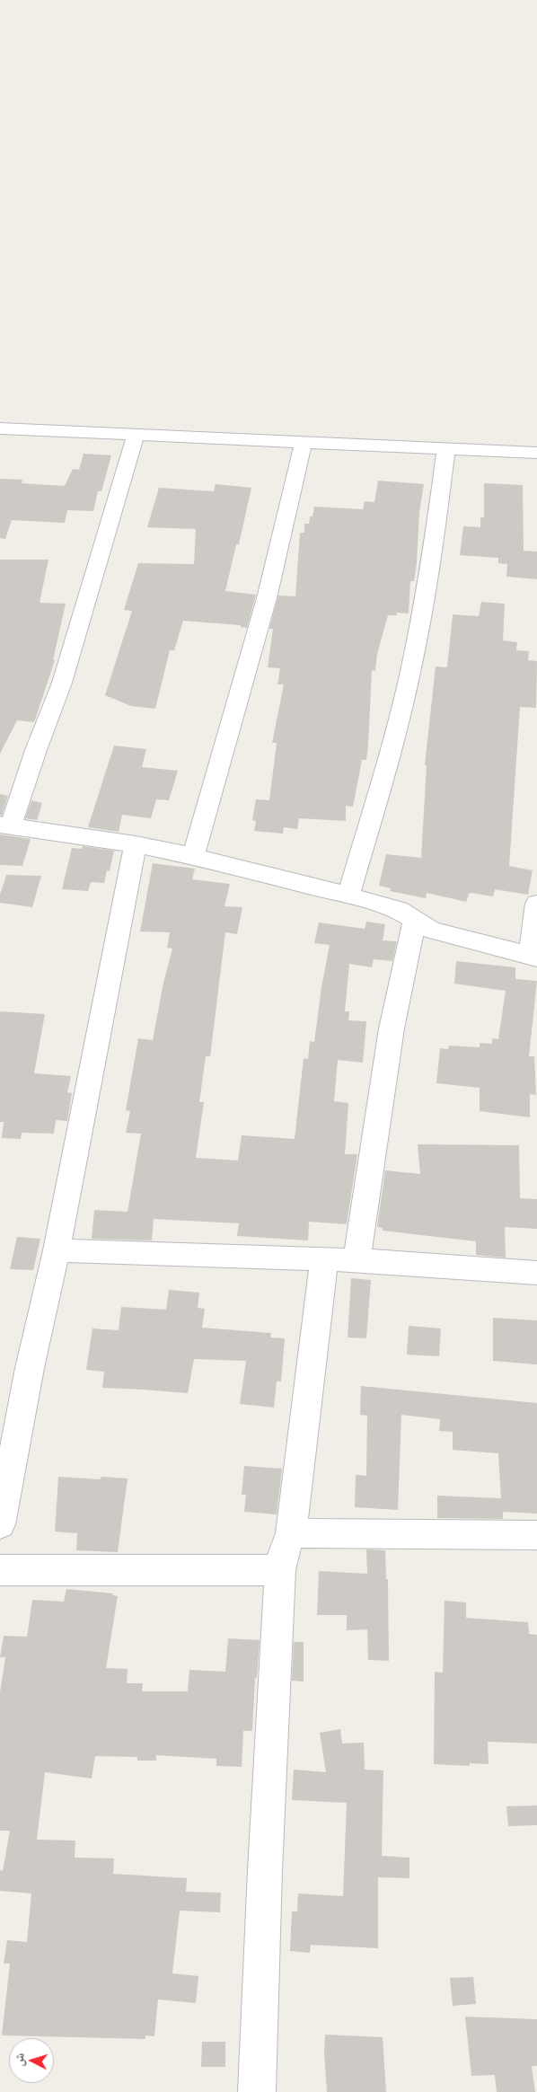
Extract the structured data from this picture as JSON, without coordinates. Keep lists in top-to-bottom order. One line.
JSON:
{"north":"left"}
